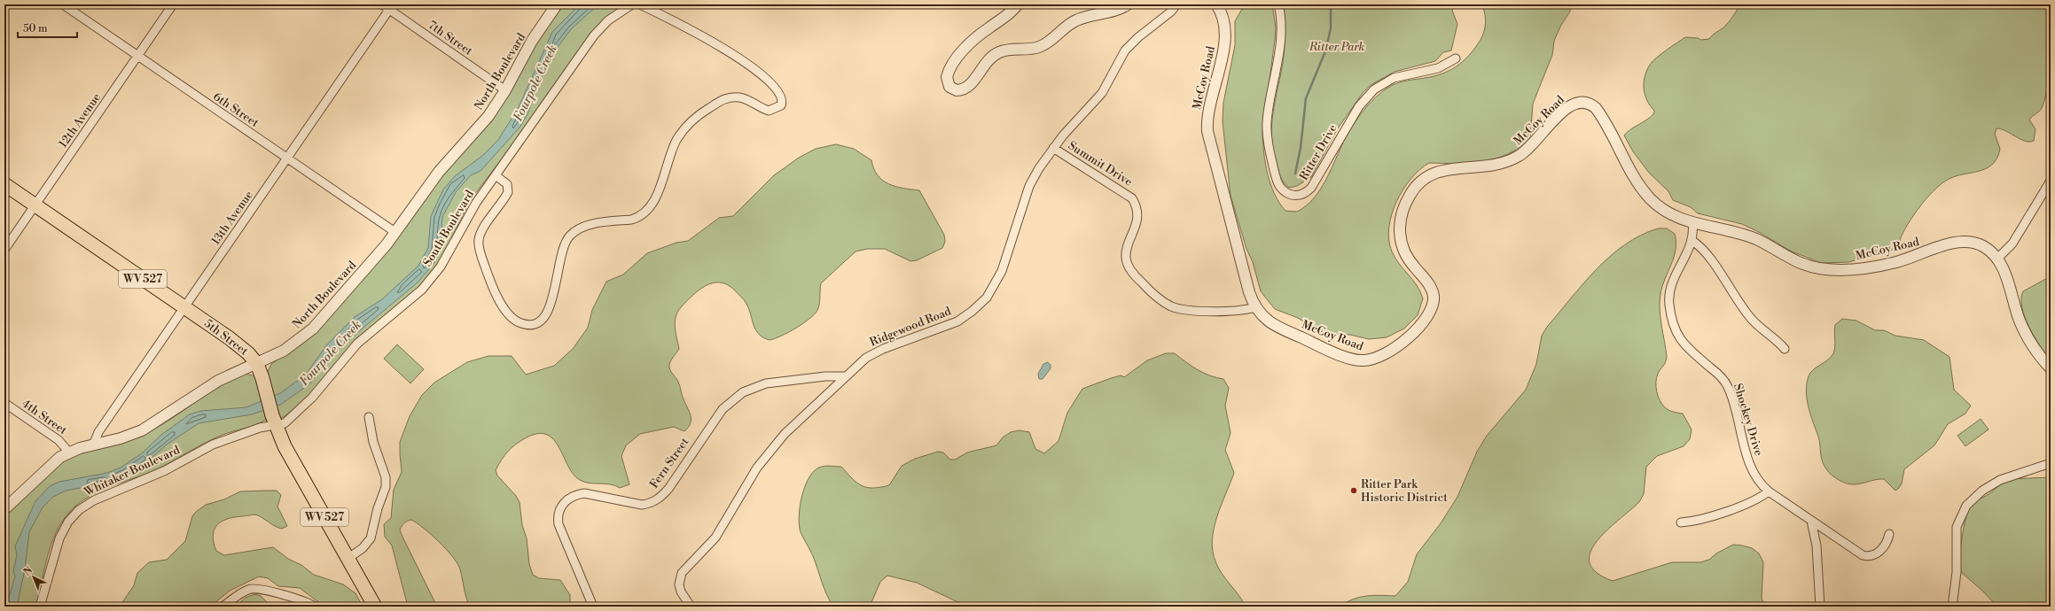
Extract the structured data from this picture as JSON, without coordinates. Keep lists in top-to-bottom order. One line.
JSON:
{"streets":{"main road":["WV 527","5th Street"],"street":["7th Street","North Boulevard","McCoy Road","6th Street","12th Avenue","Ritter Drive","Summit Drive","13th Avenue","South Boulevard","Ridgewood Road","4th Street","Shockey Drive","Fern Street","Whitaker Boulevard"]},"crossings":[["7th Street","North Boulevard"],["7th Street","13th Avenue"],["North Boulevard","6th Street"],["North Boulevard","13th Avenue"],["North Boulevard","5th Street"],["North Boulevard","4th Street"],["McCoy Road","Summit Drive"],["McCoy Road","Shockey Drive"],["6th Street","12th Avenue"],["6th Street","13th Avenue"],["12th Avenue","5th Street"],["Summit Drive","Ridgewood Road"],["13th Avenue","5th Street"],["South Boulevard","5th Street"],["South Boulevard","Whitaker Boulevard"],["Ridgewood Road","Fern Street"],["5th Street","Whitaker Boulevard"]],"water":["Fourpole Creek"],"parks":["Ritter Park"],"places":["Ritter Park Historic District"],"scale_bar":"50 m","north":"top left"}
